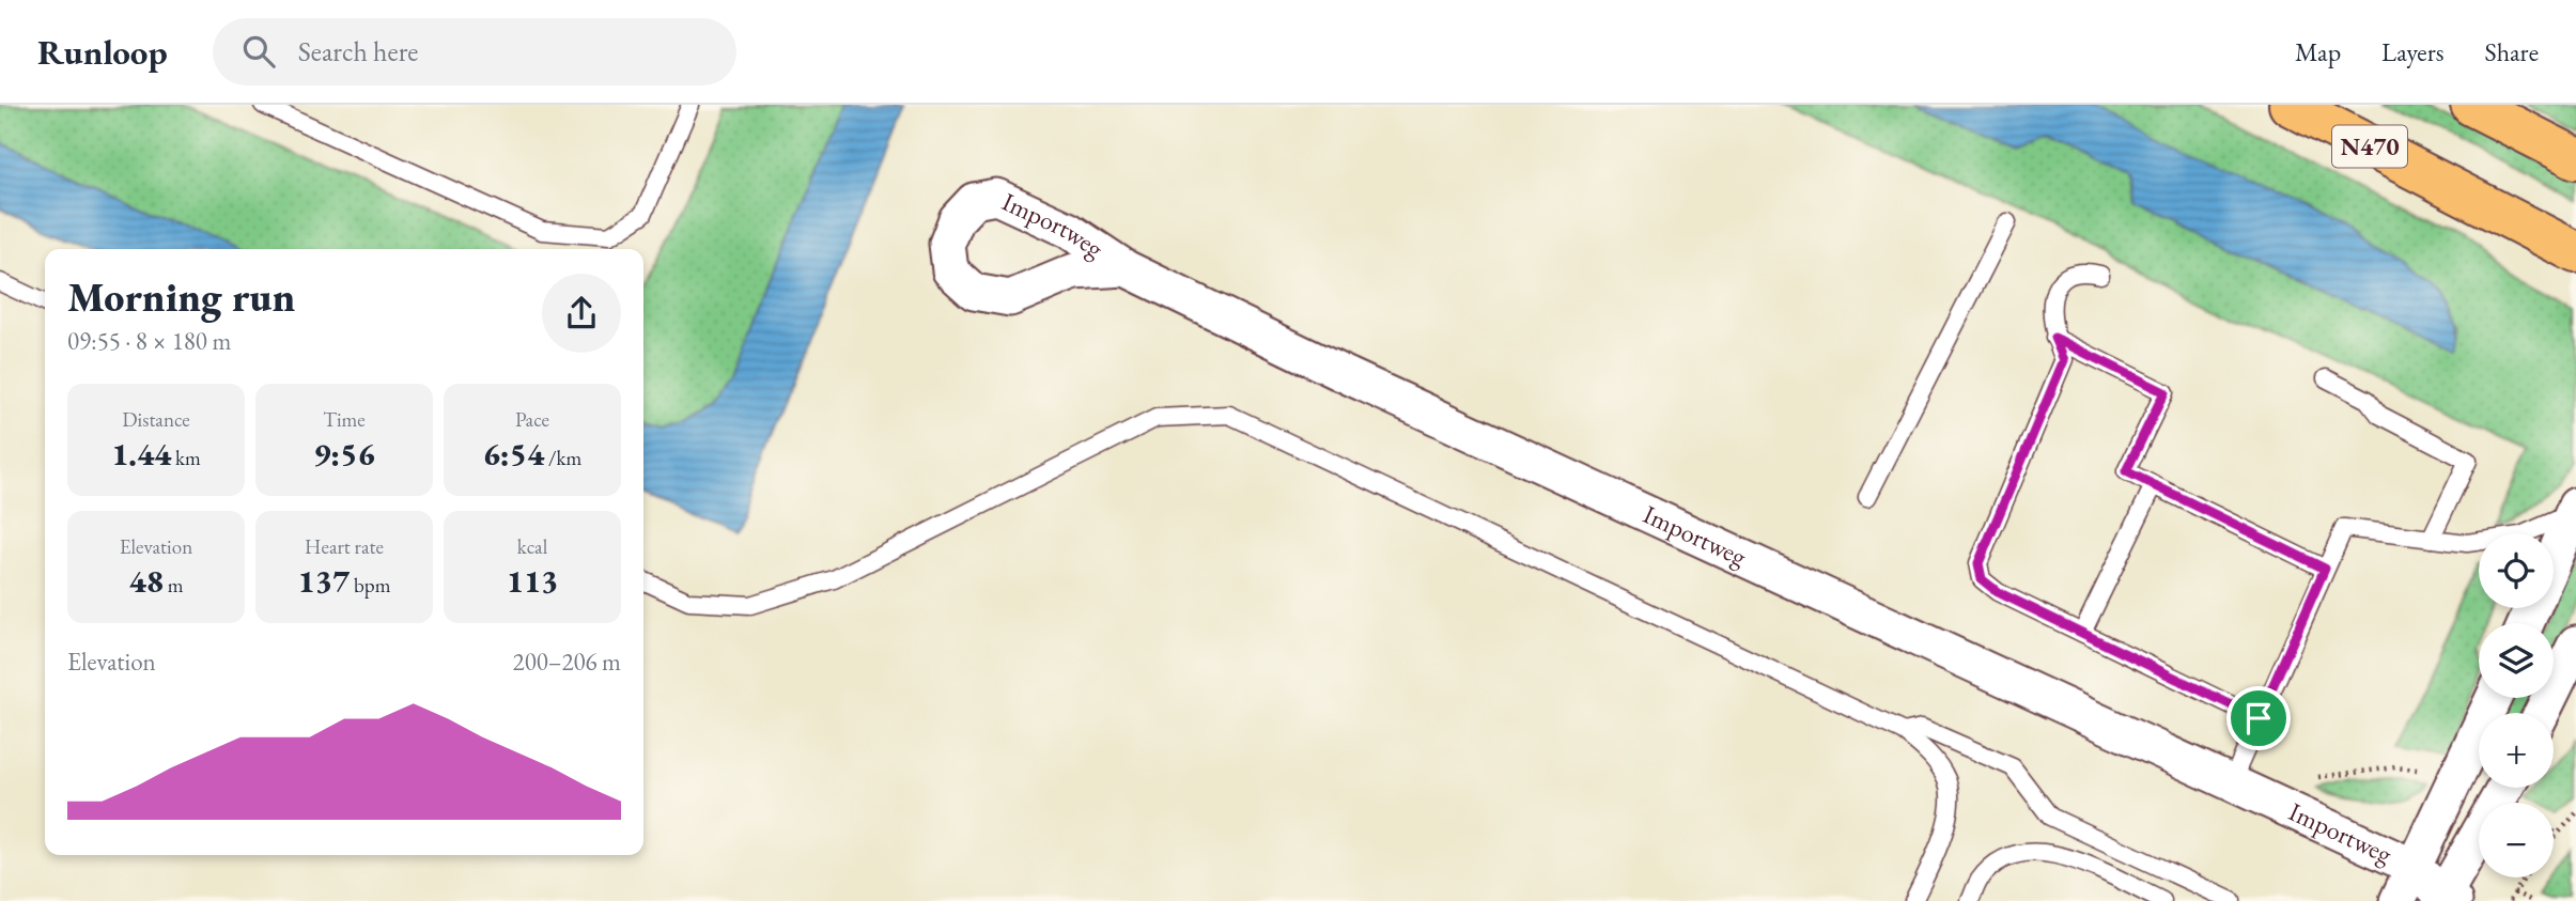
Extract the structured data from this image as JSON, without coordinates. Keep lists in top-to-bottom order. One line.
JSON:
{"streets":{"main road":["N470"],"street":["Importweg"]},"page":{"header":"Runloop","search":"Search here","nav":["Map","Layers","Share"],"heading":["Morning run","09:55 · 8 × 180 m"],"stats":[["Distance","1.44 km"],["Time","9:56"],["Pace","6:54 /km"],["Elevation","48 m"],["Heart rate","137 bpm"],["kcal","113"]],"map_buttons":["+","−"],"chart":["Elevation","200–206 m"]}}
